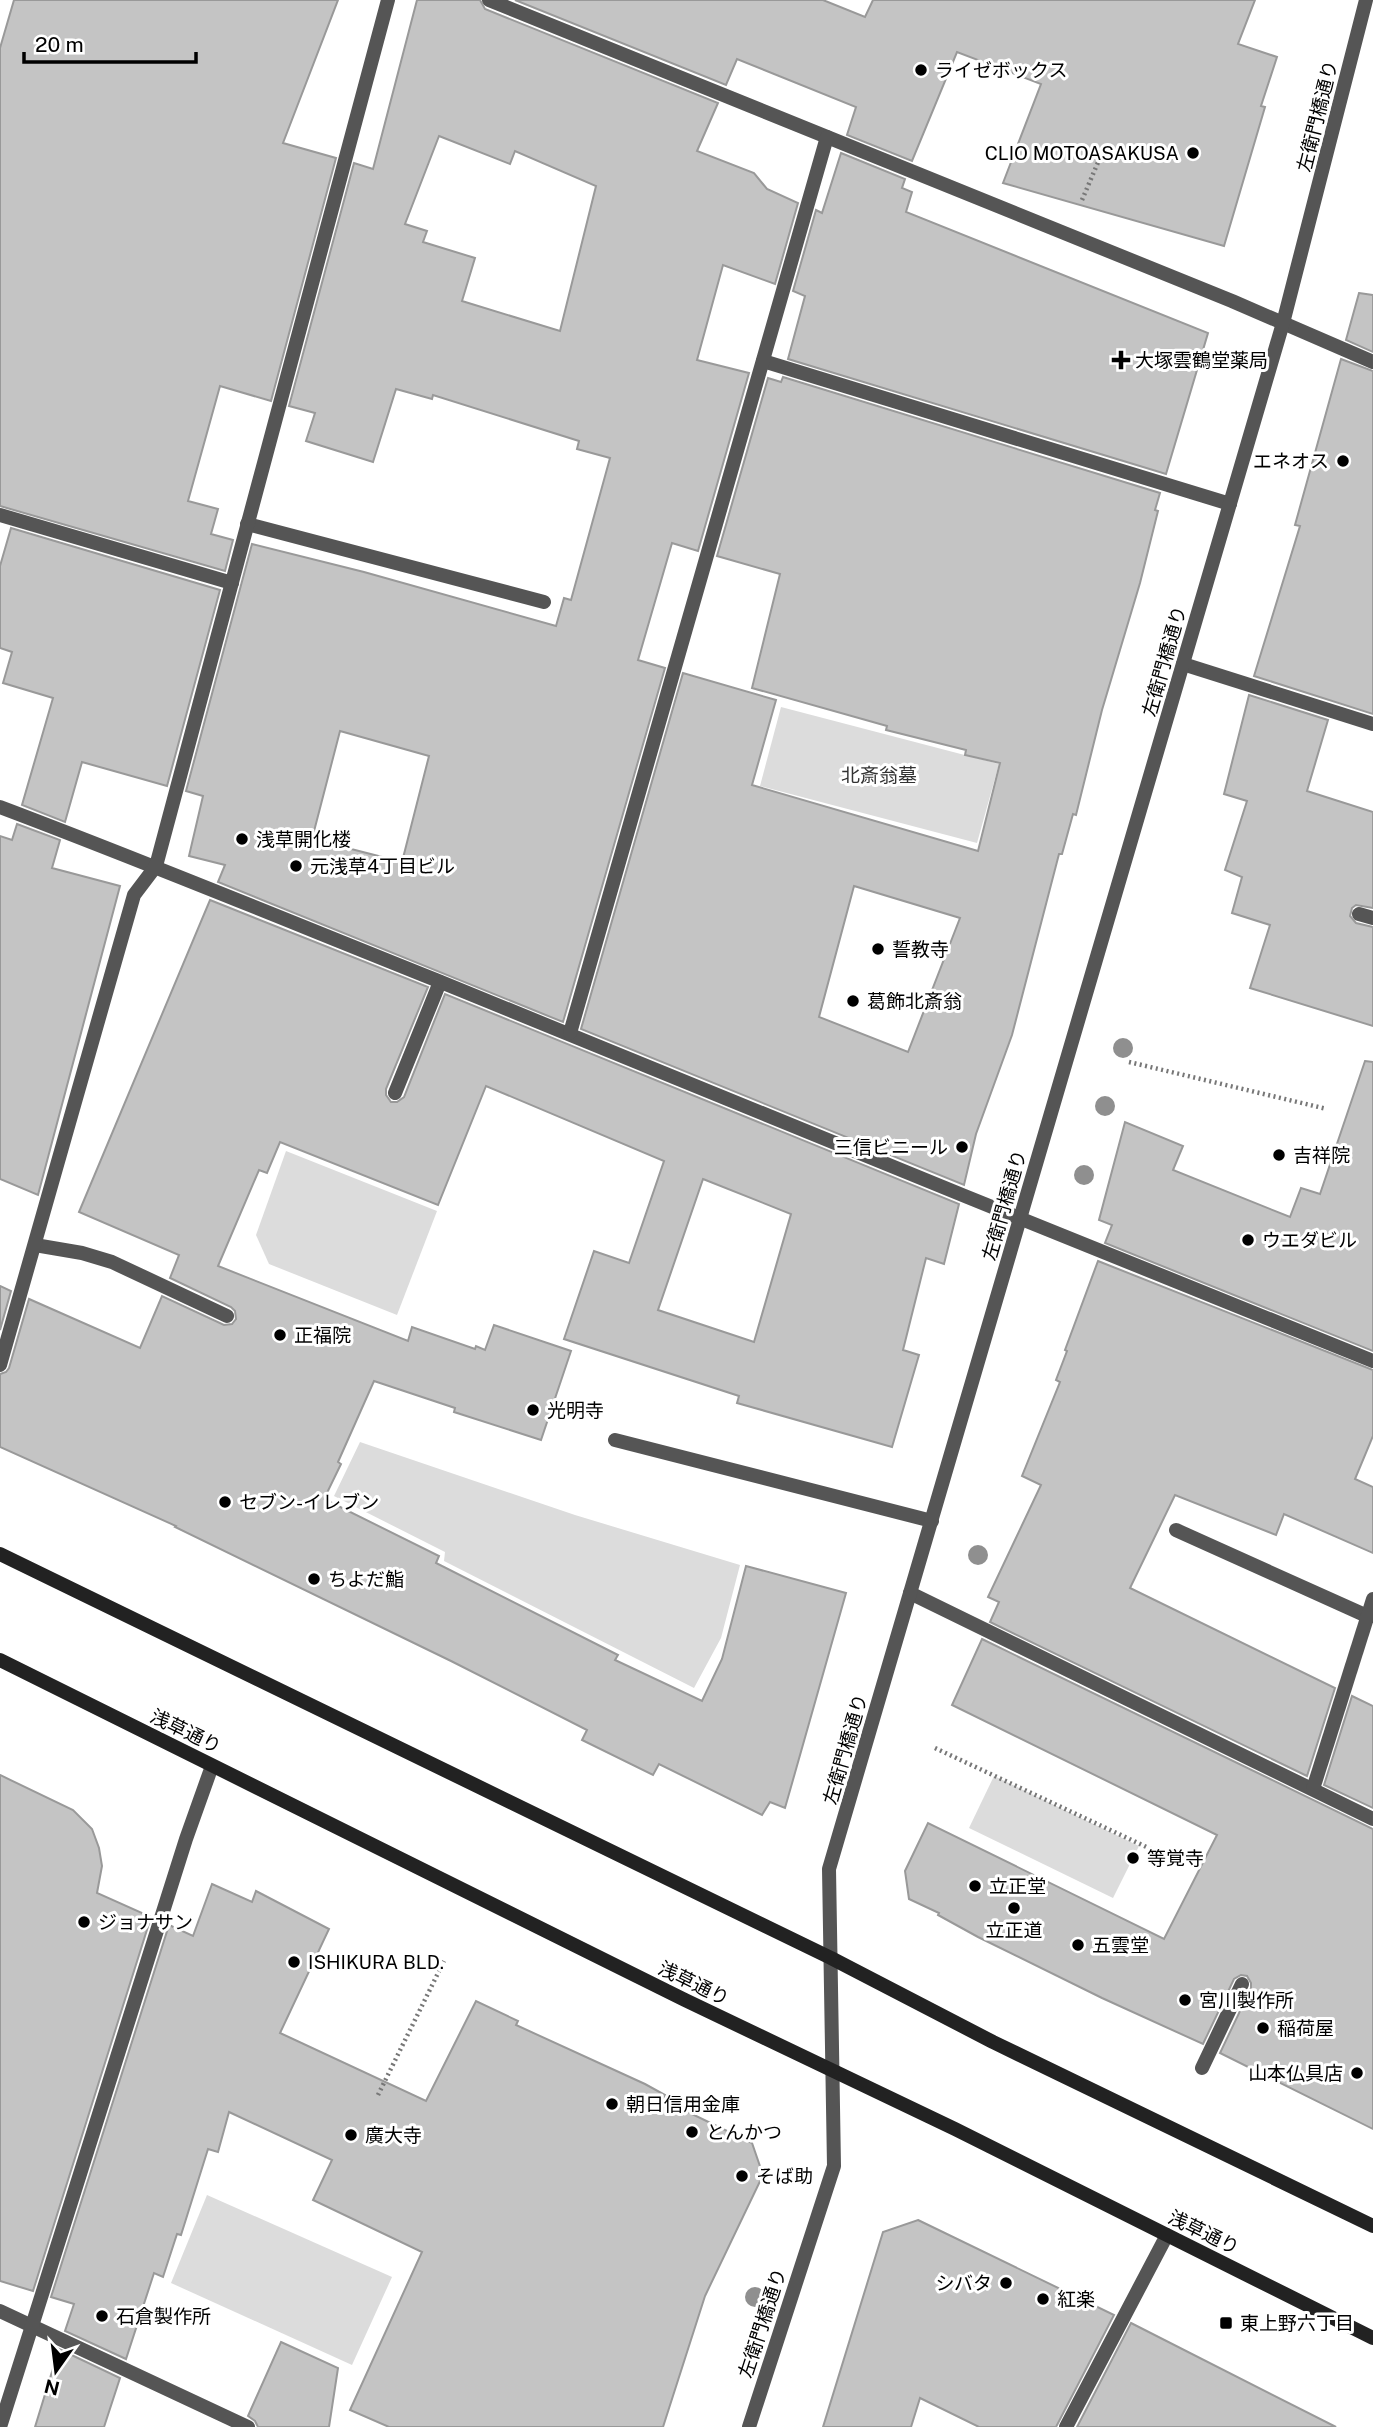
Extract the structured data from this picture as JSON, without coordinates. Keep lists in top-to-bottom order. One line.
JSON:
{"streets":{"main road":["浅草通り"],"street":["左衛門橋通り"]},"crossings":[["左衛門橋通り","浅草通り"]],"parks":["北斎翁墓"],"places":{"other":["ライゼボックス","CLIO MOTOASAKUSA","エネオス","浅草開化楼","元浅草4丁目ビル","誓教寺","葛飾北斎翁","三信ビニール","吉祥院","ウエダビル","正福院","光明寺","セブン-イレブン","ちよだ鮨","等覚寺","立正堂","立正道","ジョナサン","五雲堂","ISHIKURA BLD.","宮川製作所","稲荷屋","山本仏具店","朝日信用金庫","とんかつ","廣大寺","そば助","シバタ","紅楽","石倉製作所"],"health":["大塚雲鶴堂薬局"],"transit":["東上野六丁目"]},"scale_bar":"20 m","north":"bottom"}
